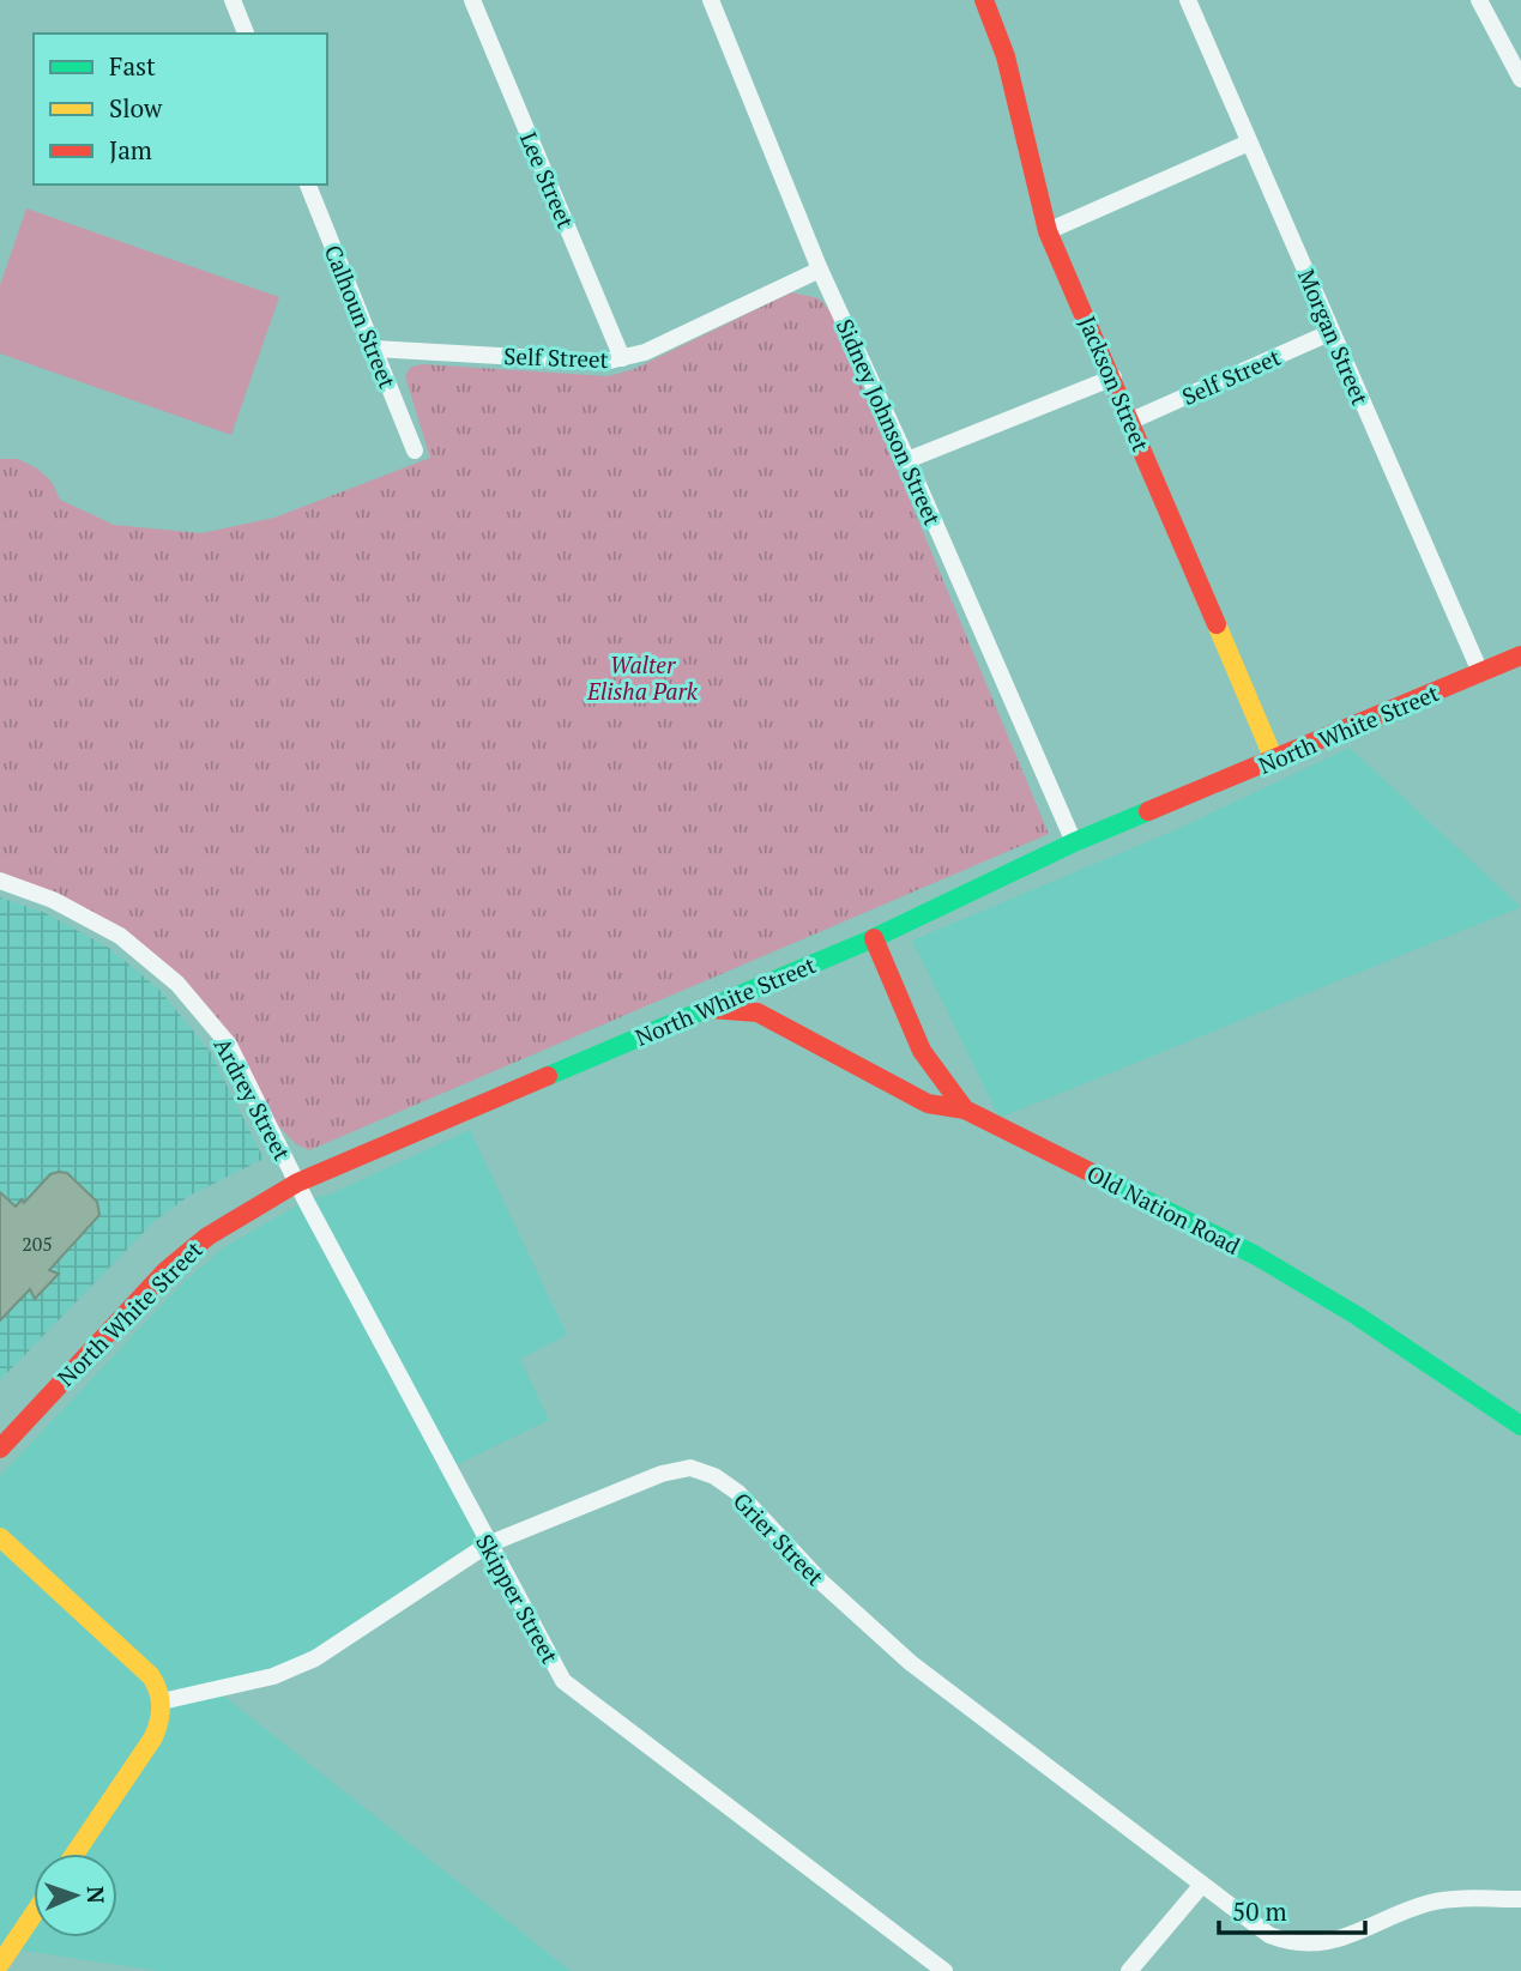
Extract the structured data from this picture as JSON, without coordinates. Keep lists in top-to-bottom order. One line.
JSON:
{"streets":{"main road":["Jackson Street","North White Street","Old Nation Road"],"street":["Lee Street","Calhoun Street","Morgan Street","Self Street","Sidney Johnson Street","Ardrey Street","Grier Street","Skipper Street"]},"crossings":[["Lee Street","Self Street"],["Calhoun Street","Self Street"],["Morgan Street","Self Street"],["Morgan Street","North White Street"],["Self Street","Jackson Street"],["Self Street","Sidney Johnson Street"],["Jackson Street","North White Street"],["Sidney Johnson Street","North White Street"],["North White Street","Ardrey Street"],["North White Street","Old Nation Road"],["North White Street","Skipper Street"],["Ardrey Street","Skipper Street"],["Grier Street","Skipper Street"]],"parks":["Walter Elisha Park"],"house_numbers":["205"],"legend":["Fast","Slow","Jam"],"scale_bar":"50 m","north":"right"}
